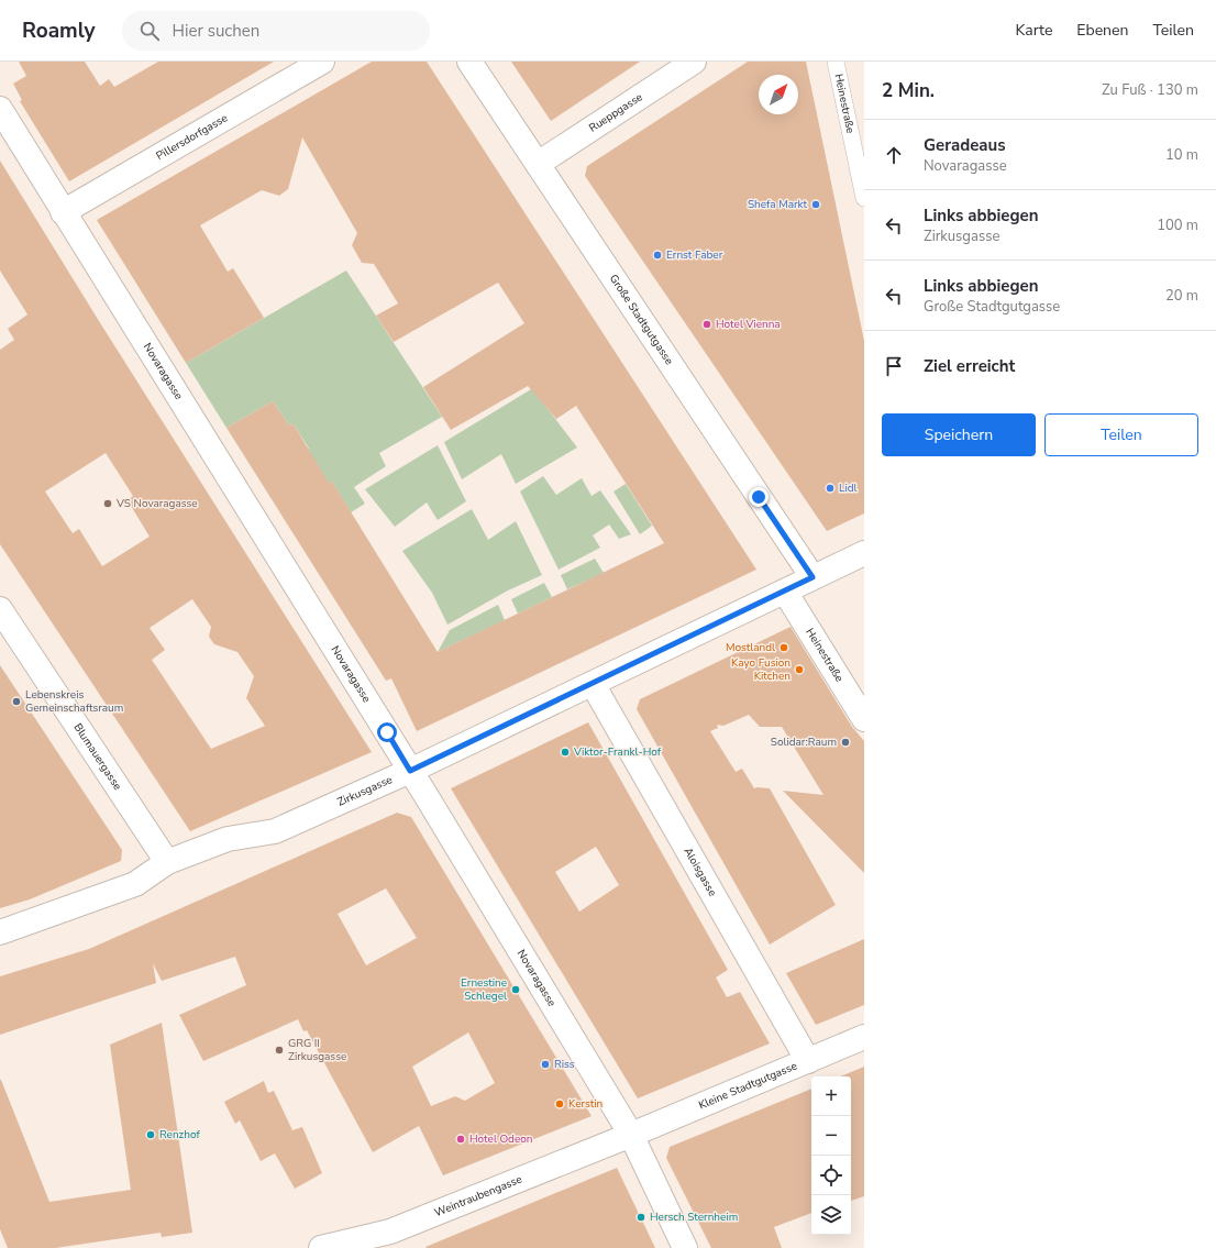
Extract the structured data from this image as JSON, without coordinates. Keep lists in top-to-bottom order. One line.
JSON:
{"streets":{"street":["Heinestraße","Rueppgasse","Pillersdorfgasse","Große Stadtgutgasse","Novaragasse","Blumauergasse","Zirkusgasse","Aloisgasse","Kleine Stadtgutgasse","Weintraubengasse"]},"crossings":[["Heinestraße","Zirkusgasse"],["Rueppgasse","Große Stadtgutgasse"],["Pillersdorfgasse","Novaragasse"],["Große Stadtgutgasse","Zirkusgasse"],["Novaragasse","Zirkusgasse"],["Novaragasse","Kleine Stadtgutgasse"],["Novaragasse","Weintraubengasse"],["Blumauergasse","Zirkusgasse"],["Zirkusgasse","Aloisgasse"],["Aloisgasse","Kleine Stadtgutgasse"],["Kleine Stadtgutgasse","Weintraubengasse"]],"places":["Shefa Markt","Ernst Faber","Hotel Vienna","Lidl","VS Novaragasse","Mostlandl","Kayo Fusion Kitchen","Lebenskreis Gemeinschaftsraum","Solidar:Raum","Viktor-Frankl-Hof","Ernestine Schlegel","GRG II Zirkusgasse","Riss","Kerstin","Renzhof","Hotel Odeon","Hersch Sternheim"],"north":"top right","page":{"header":"Roamly","search":"Hier suchen","nav":["Karte","Ebenen","Teilen"],"heading":["2 Min.","Zu Fuß · 130 m"],"list":[["Geradeaus","Novaragasse","10 m"],["Links abbiegen","Zirkusgasse","100 m"],["Links abbiegen","Große Stadtgutgasse","20 m"],"Ziel erreicht"],"buttons":["Speichern","Teilen"],"map_buttons":["+","−"]}}
